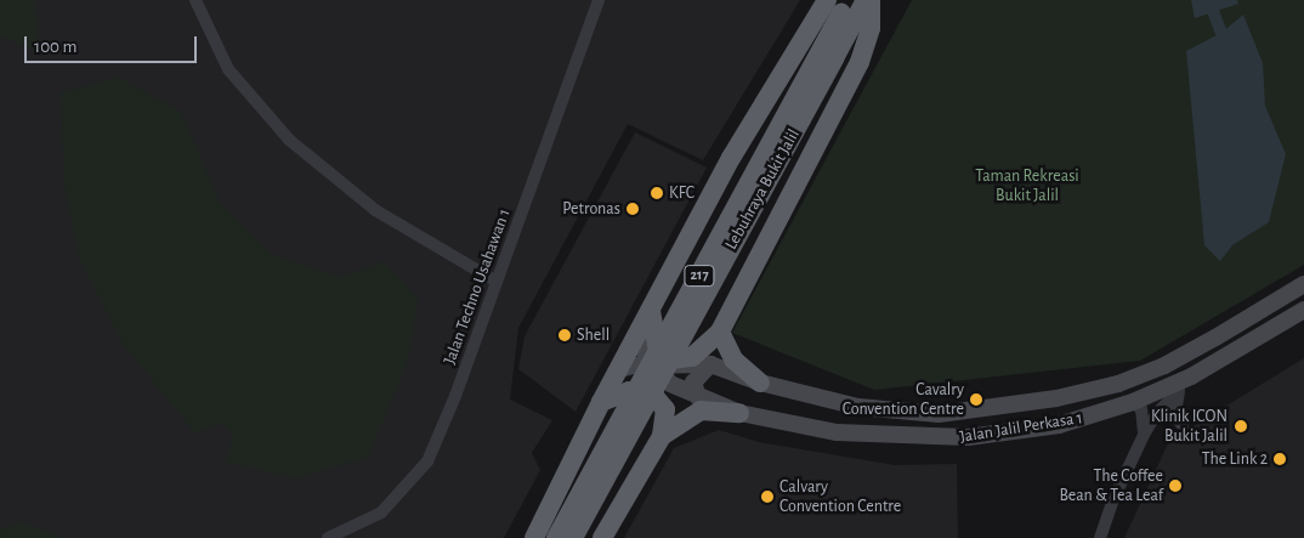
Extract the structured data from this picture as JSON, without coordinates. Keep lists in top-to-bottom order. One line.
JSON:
{"streets":{"highway":["Lebuhraya Bukit Jalil","217"],"main road":["Jalan Jalil Perkasa 1"],"street":["Jalan Techno Usahawan 1"]},"parks":["Taman Rekreasi Bukit Jalil"],"places":["KFC","Petronas","Shell","Cavalry Convention Centre","Klinik ICON Bukit Jalil","The Link 2","The Coffee Bean & Tea Leaf","Calvary Convention Centre"],"scale_bar":"100 m"}
